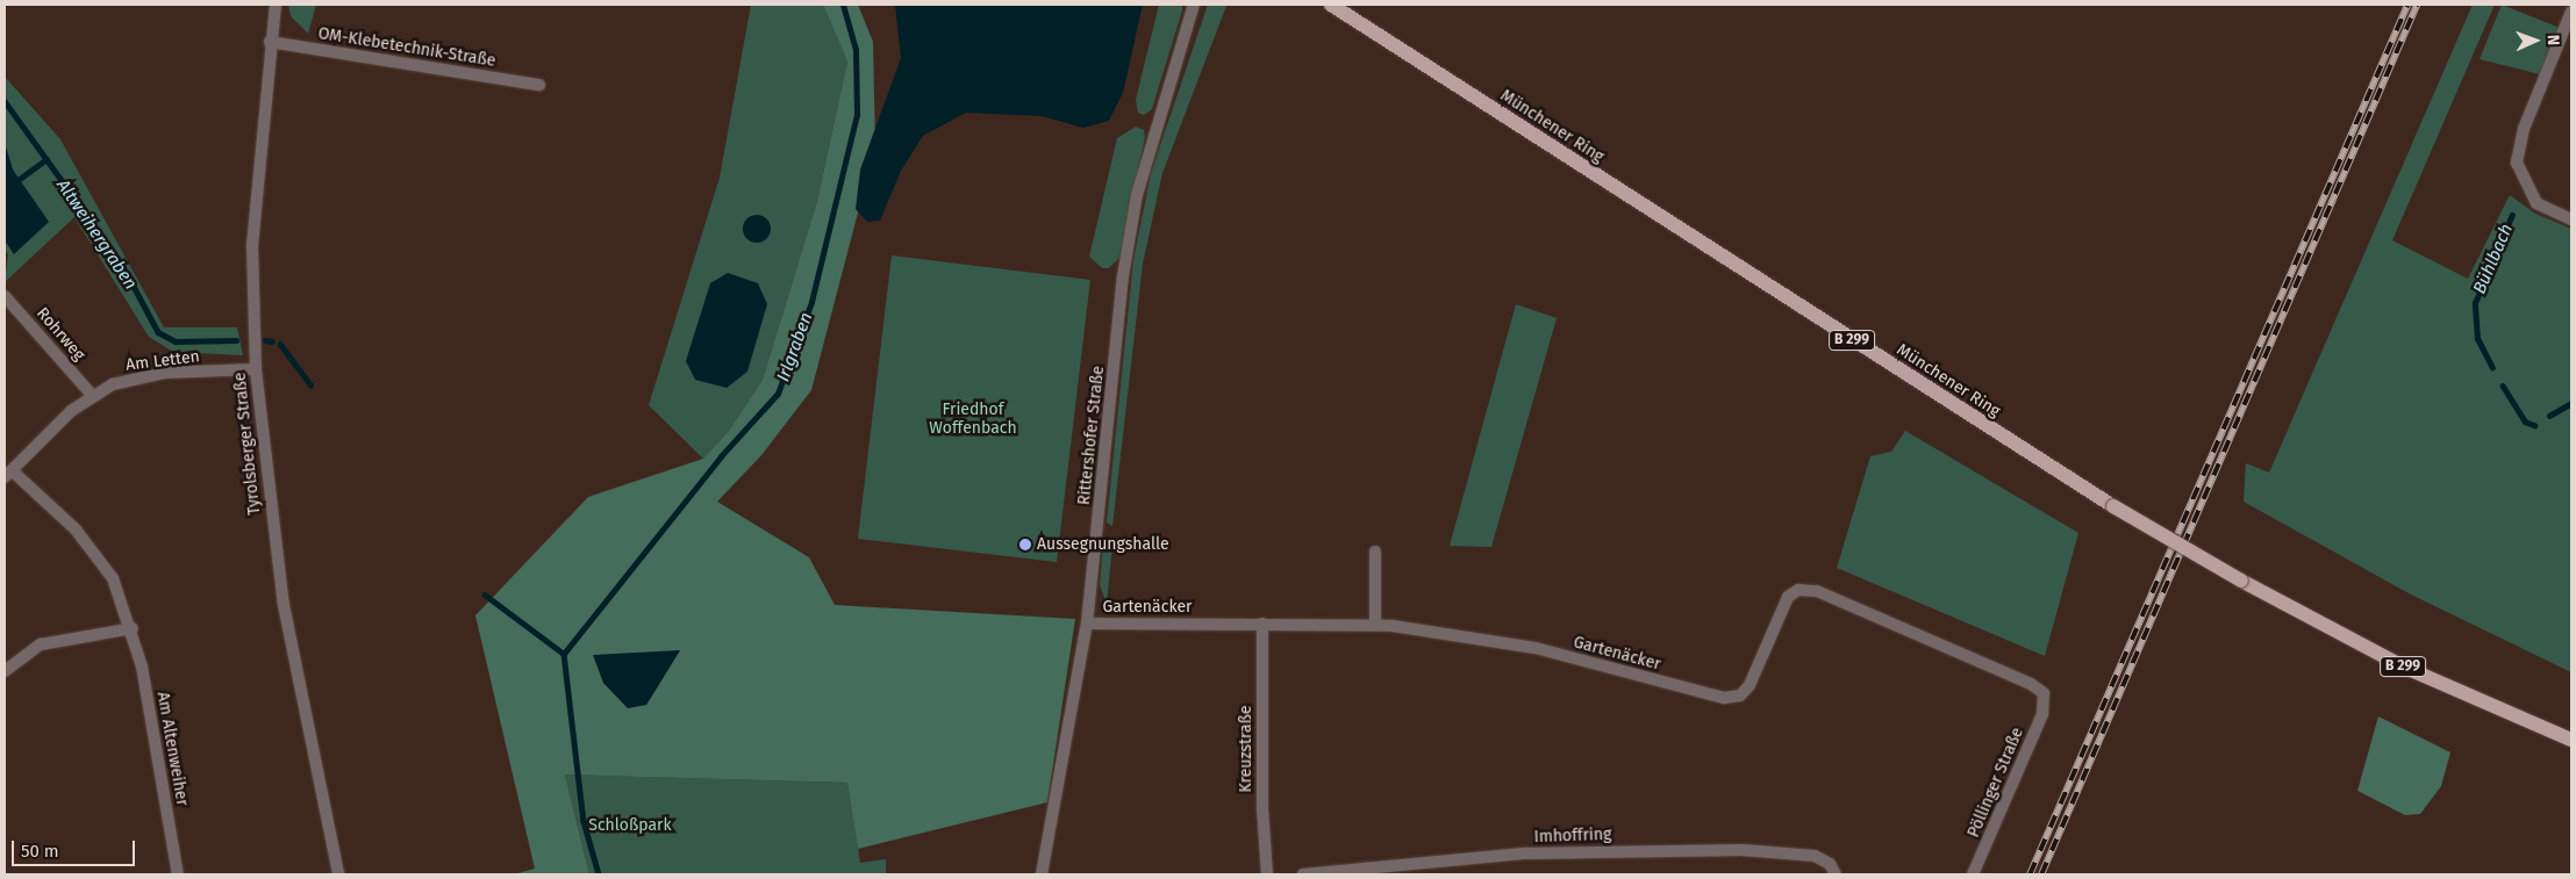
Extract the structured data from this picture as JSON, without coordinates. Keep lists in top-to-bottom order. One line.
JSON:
{"streets":{"main road":["Münchener Ring","B 299"],"street":["OM-Klebetechnik-Straße","Rohrweg","Am Letten","Rittershofer Straße","Tyrolsberger Straße","Gartenäcker","Am Altenweiher","Kreuzstraße","Pöllinger Straße","Imhoffring"]},"crossings":[["OM-Klebetechnik-Straße","Tyrolsberger Straße"],["Rohrweg","Am Letten"],["Am Letten","Tyrolsberger Straße"],["Am Letten","Am Altenweiher"],["Rittershofer Straße","Gartenäcker"],["Gartenäcker","Kreuzstraße"],["Gartenäcker","Pöllinger Straße"]],"water":["Altweihergraben","Bühlbach","Irlgraben"],"parks":["Friedhof Woffenbach","Schloßpark"],"places":["Aussegnungshalle"],"scale_bar":"50 m","north":"right"}
